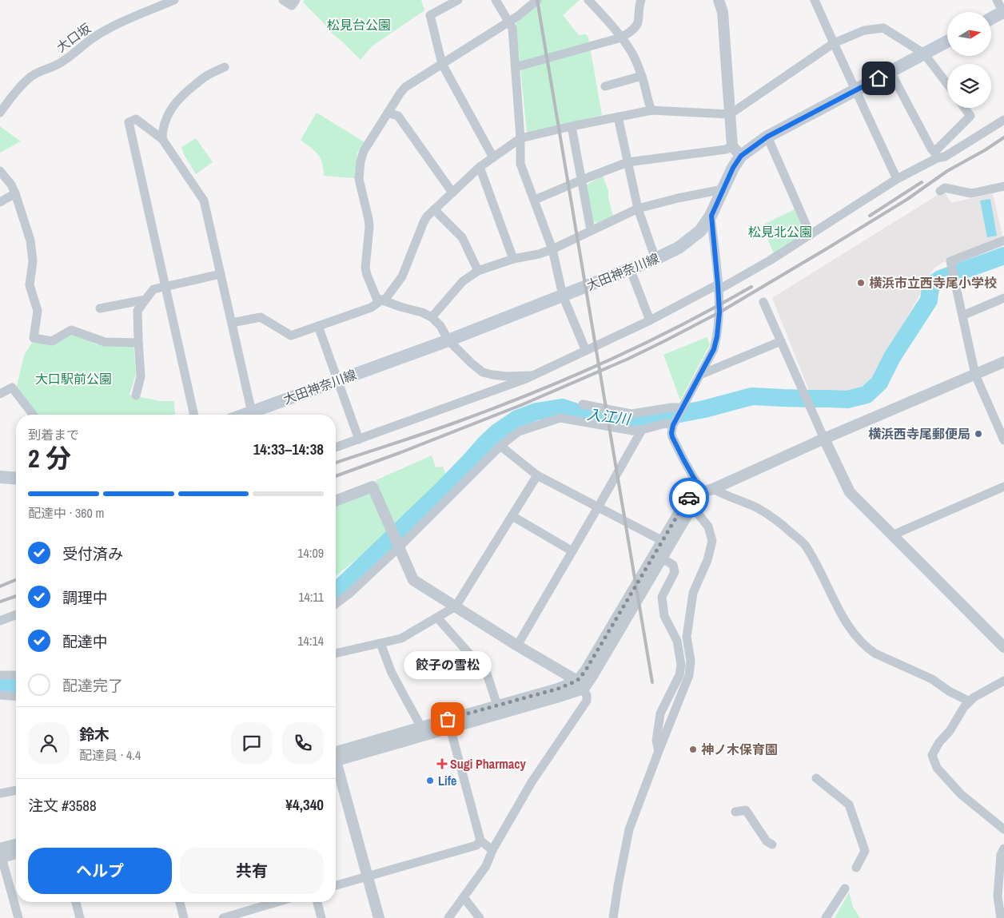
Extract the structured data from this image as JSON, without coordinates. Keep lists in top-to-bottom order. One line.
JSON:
{"streets":{"main road":["大田神奈川線"],"street":["大口坂"]},"water":["入江川"],"parks":["松見台公園","松見北公園","大口駅前公園"],"places":{"other":["横浜市立西寺尾小学校","横浜西寺尾郵便局","餃子の雪松","神ノ木保育園","Life"],"health":["Sugi Pharmacy"]},"north":"right","page":{"heading":["2 分","到着まで","14:33–14:38"],"panel":["鈴木","配達員 · 4.4","注文 #3588","¥4,340"],"bar":"配達中 · 360 m","list":[["受付済み","14:09"],["調理中","14:11"],["配達中","14:14"],"配達完了"],"bubble":"餃子の雪松","buttons":["ヘルプ","共有"]}}
